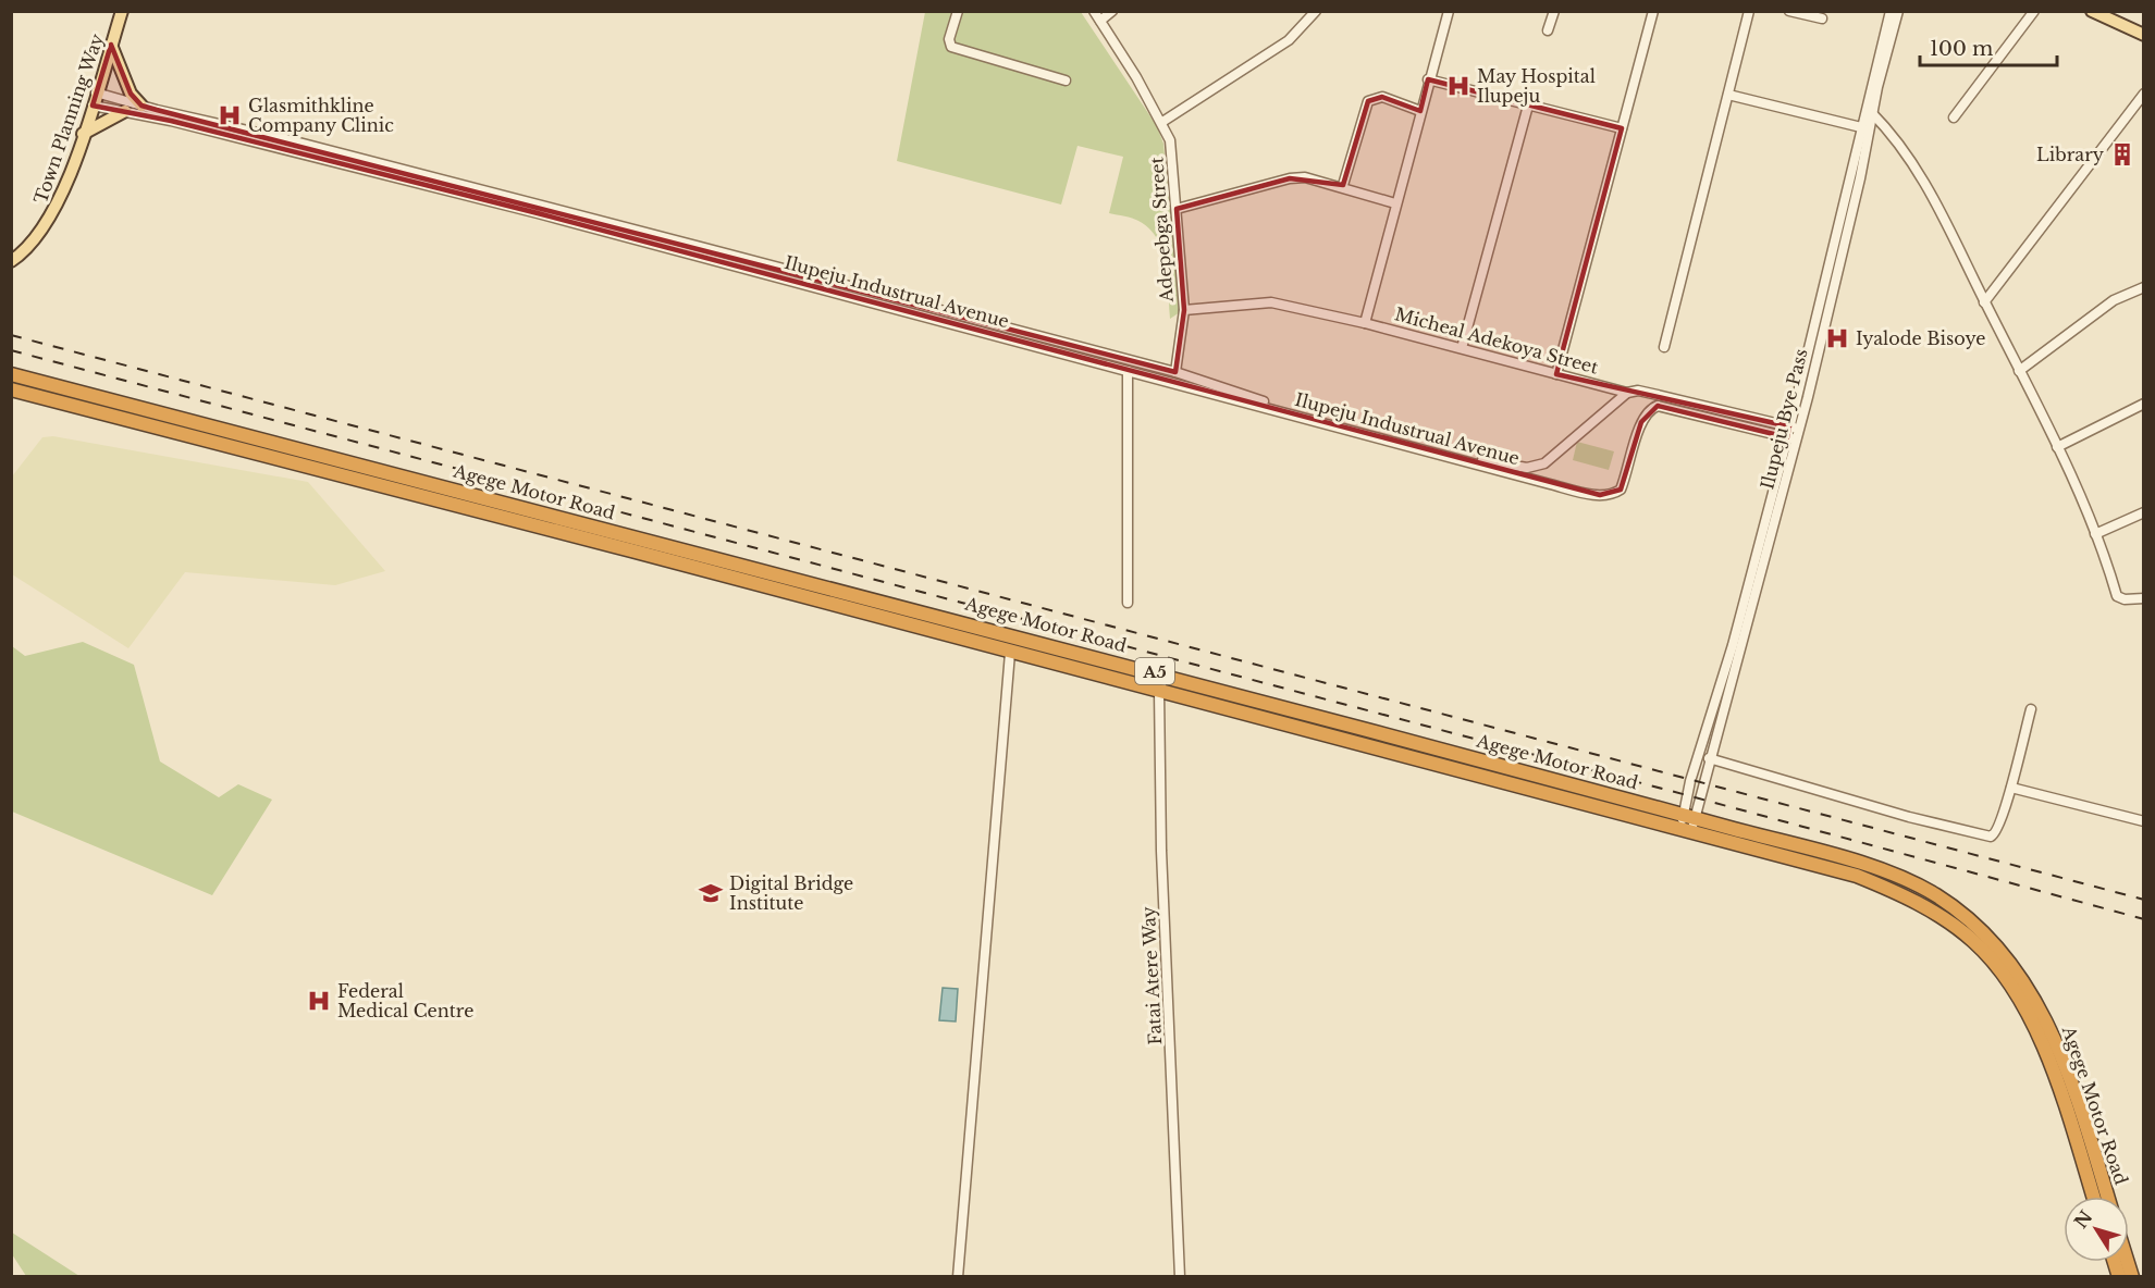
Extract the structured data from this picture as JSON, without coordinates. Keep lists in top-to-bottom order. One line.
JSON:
{"streets":{"highway":["Agege Motor Road","A5"],"main road":["Town Planning Way"],"street":["Adepebga Street","Ilupeju Industrual Avenue","Micheal Adekoya Street","Ilupeju Bye Pass","Fatai Atere Way"]},"crossings":[["Town Planning Way","Ilupeju Industrual Avenue"],["Adepebga Street","Ilupeju Industrual Avenue"],["Adepebga Street","Micheal Adekoya Street"],["Ilupeju Industrual Avenue","Micheal Adekoya Street"],["Ilupeju Industrual Avenue","Ilupeju Bye Pass"],["Micheal Adekoya Street","Ilupeju Bye Pass"],["Ilupeju Bye Pass","Agege Motor Road"],["Agege Motor Road","Fatai Atere Way"]],"places":{"hospital":["May Hospital Ilupeju","Glasmithkline Company Clinic","Iyalode Bisoye","Federal Medical Centre"],"building":["Library"],"school or university":["Digital Bridge Institute"]},"scale_bar":"100 m","north":"top left"}
